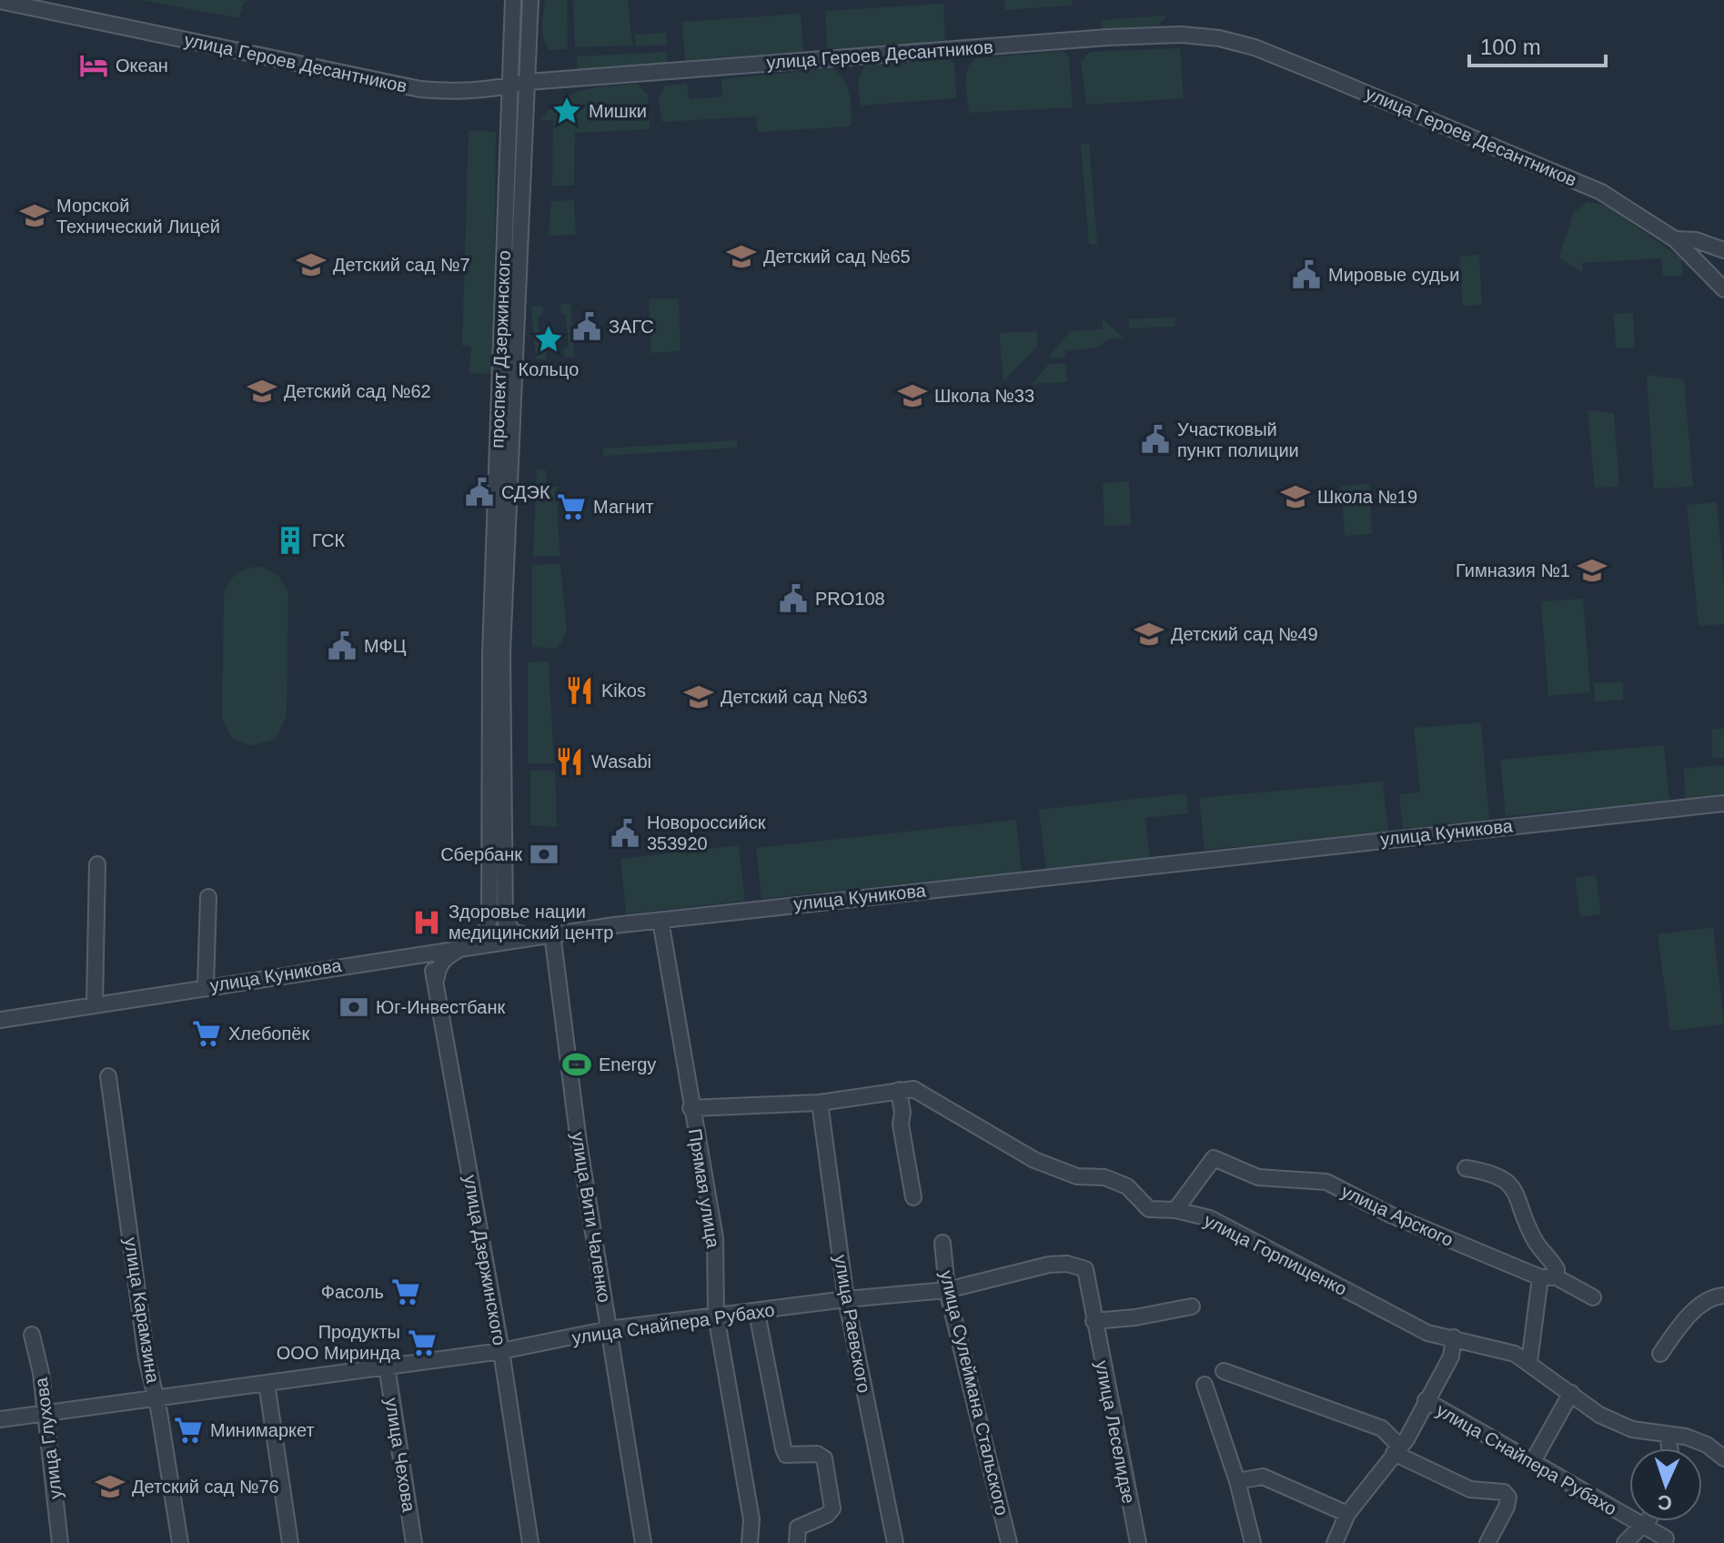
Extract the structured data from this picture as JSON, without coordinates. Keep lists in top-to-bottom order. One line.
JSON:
{"streets":{"street":["улица Героев Десантников","проспект Дзержинского","улица Куникова","Прямая улица","улица Арского","улица Вити Чаленко","улица Горпищенко","улица Дзержинского","улица Карамзина","улица Снайпера Рубахо","улица Раевского","улица Сулеймана Стальского","улица Леселидзе","улица Глухова","улица Чехова"]},"crossings":[["улица Героев Десантников","проспект Дзержинского"],["улица Куникова","Прямая улица"],["улица Куникова","улица Вити Чаленко"],["Прямая улица","улица Горпищенко"],["Прямая улица","улица Снайпера Рубахо"],["улица Арского","улица Горпищенко"],["улица Вити Чаленко","улица Снайпера Рубахо"],["улица Горпищенко","улица Раевского"],["улица Дзержинского","улица Снайпера Рубахо"],["улица Карамзина","улица Снайпера Рубахо"],["улица Снайпера Рубахо","улица Раевского"],["улица Снайпера Рубахо","улица Сулеймана Стальского"],["улица Снайпера Рубахо","улица Леселидзе"],["улица Снайпера Рубахо","улица Глухова"],["улица Снайпера Рубахо","улица Чехова"]],"places":{"hotel":["Океан"],"place":["Мишки","Кольцо"],"school or university":["Морской Технический Лицей","Детский сад №65","Детский сад №7","Детский сад №62","Школа №33","Школа №19","Гимназия №1","Детский сад №49","Детский сад №63","Детский сад №76"],"public building":["Мировые судьи","ЗАГС","Участковый пункт полиции","СДЭК","PRO108","МФЦ","Новороссийск 353920"],"supermarket":["Магнит","Хлебопёк","Фасоль","Продукты ООО Миринда","Минимаркет"],"building":["ГСК"],"restaurant":["Kikos","Wasabi"],"bank":["Сбербанк","Юг-Инвестбанк"],"hospital":["Здоровье нации медицинский центр"],"sports":["Energy"]},"scale_bar":"100 m","north":"bottom"}
